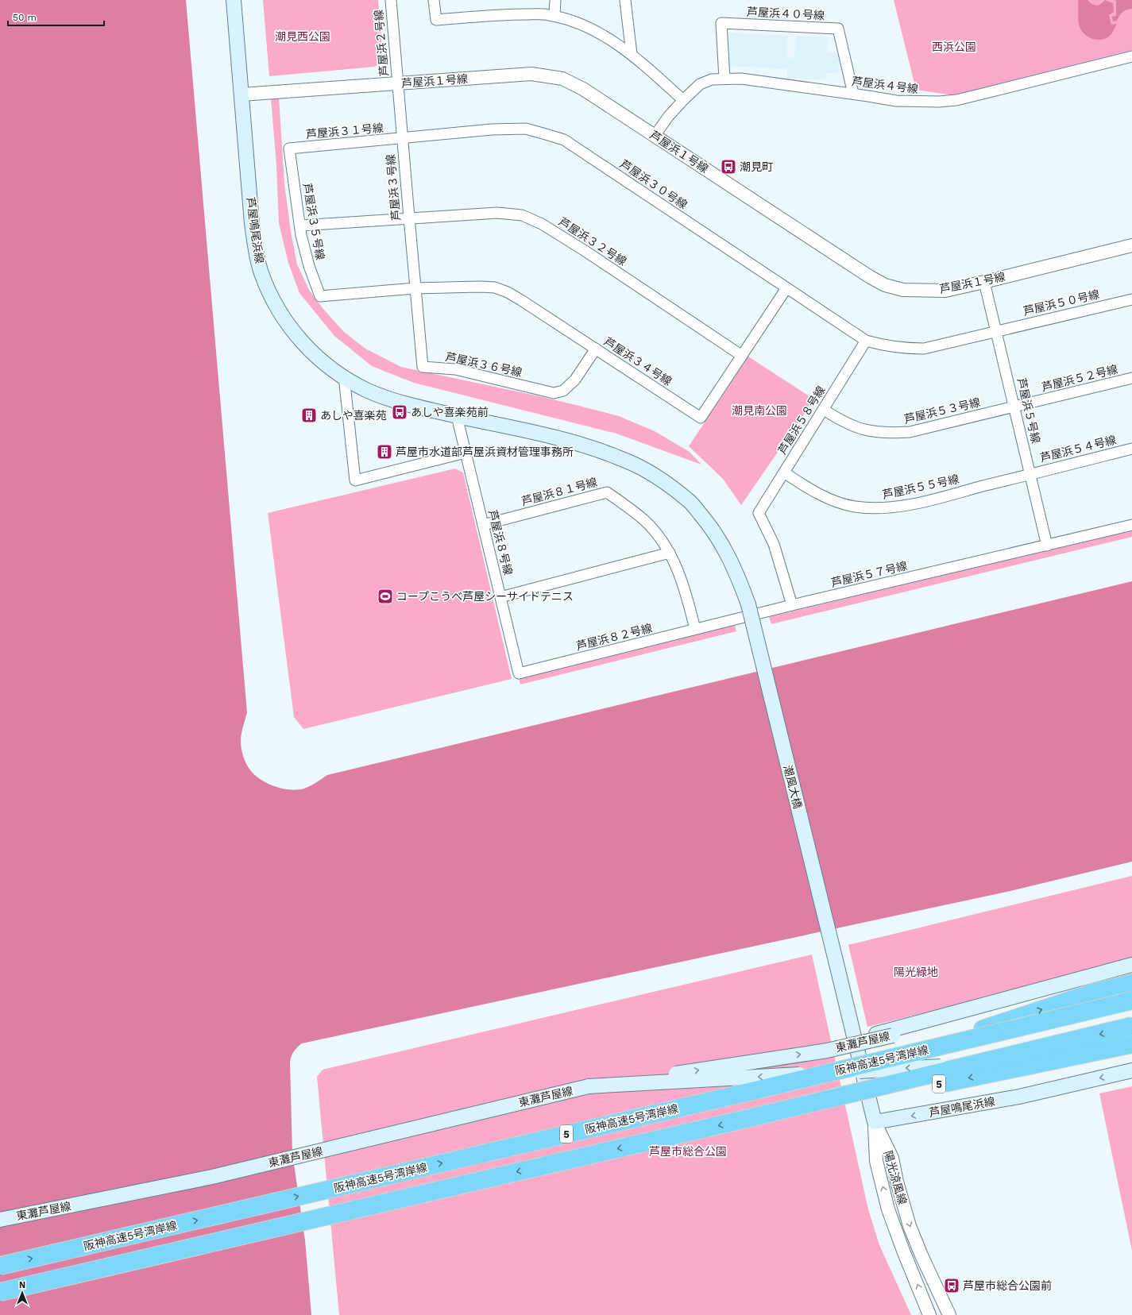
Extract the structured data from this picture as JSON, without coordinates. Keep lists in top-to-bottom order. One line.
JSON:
{"streets":{"highway":["阪神高速5号湾岸線","5"],"main road":["芦屋鳴尾浜線","潮風大橋","東灘芦屋線"],"street":["芦屋浜４０号線","芦屋浜２号線","芦屋浜１号線","芦屋浜４号線","芦屋浜３１号線","芦屋浜３０号線","芦屋浜３号線","芦屋浜３５号線","芦屋浜３２号線","芦屋浜５０号線","芦屋浜３４号線","芦屋浜３６号線","芦屋浜５２号線","芦屋浜５３号線","芦屋浜５号線","芦屋浜５８号線","芦屋浜５４号線","芦屋浜５５号線","芦屋浜８１号線","芦屋浜８号線","芦屋浜５７号線","芦屋浜８２号線","陽光涼風線"]},"crossings":[["芦屋浜４０号線","芦屋浜４号線"],["芦屋浜２号線","芦屋浜１号線"],["芦屋浜２号線","芦屋浜３号線"],["芦屋浜１号線","芦屋浜４号線"],["芦屋浜１号線","芦屋浜３号線"],["芦屋浜１号線","芦屋鳴尾浜線"],["芦屋浜１号線","芦屋浜５号線"],["芦屋浜３１号線","芦屋浜３０号線"],["芦屋浜３１号線","芦屋浜３号線"],["芦屋浜３１号線","芦屋浜３５号線"],["芦屋浜３０号線","芦屋浜３号線"],["芦屋浜３０号線","芦屋浜５０号線"],["芦屋浜３０号線","芦屋浜３４号線"],["芦屋浜３０号線","芦屋浜５８号線"],["芦屋浜３号線","芦屋浜３５号線"],["芦屋浜３号線","芦屋浜３２号線"],["芦屋浜３号線","芦屋浜３４号線"],["芦屋浜３号線","芦屋浜３６号線"],["芦屋浜３５号線","芦屋浜３２号線"],["芦屋浜３５号線","芦屋浜３４号線"],["芦屋浜３５号線","芦屋浜３６号線"],["芦屋鳴尾浜線","芦屋浜８号線"],["芦屋鳴尾浜線","潮風大橋"],["芦屋鳴尾浜線","陽光涼風線"],["芦屋浜３２号線","芦屋浜３４号線"],["芦屋浜５０号線","芦屋浜５号線"],["芦屋浜５０号線","芦屋浜５８号線"],["芦屋浜３４号線","芦屋浜３６号線"],["芦屋浜５２号線","芦屋浜５３号線"],["芦屋浜５２号線","芦屋浜５号線"],["芦屋浜５３号線","芦屋浜５号線"],["芦屋浜５３号線","芦屋浜５８号線"],["芦屋浜５号線","芦屋浜５４号線"],["芦屋浜５号線","芦屋浜５５号線"],["芦屋浜５号線","芦屋浜５７号線"],["芦屋浜５８号線","芦屋浜５５号線"],["芦屋浜５８号線","芦屋浜５７号線"],["芦屋浜５８号線","芦屋浜８２号線"],["芦屋浜５４号線","芦屋浜５５号線"],["芦屋浜８１号線","芦屋浜８号線"],["芦屋浜８１号線","芦屋浜８２号線"],["芦屋浜８号線","芦屋浜８２号線"],["芦屋浜５７号線","芦屋浜８２号線"],["阪神高速5号湾岸線","5"]],"parks":["潮見西公園","西浜公園","潮見南公園","陽光緑地","芦屋市総合公園"],"places":{"bus stop":["潮見町","あしや喜楽苑前","芦屋市総合公園前"],"building":["あしや喜楽苑","芦屋市水道部芦屋浜資材管理事務所"],"sports":["コープこうべ芦屋シーサイドテニス"]},"scale_bar":"50 m","north":"top"}
